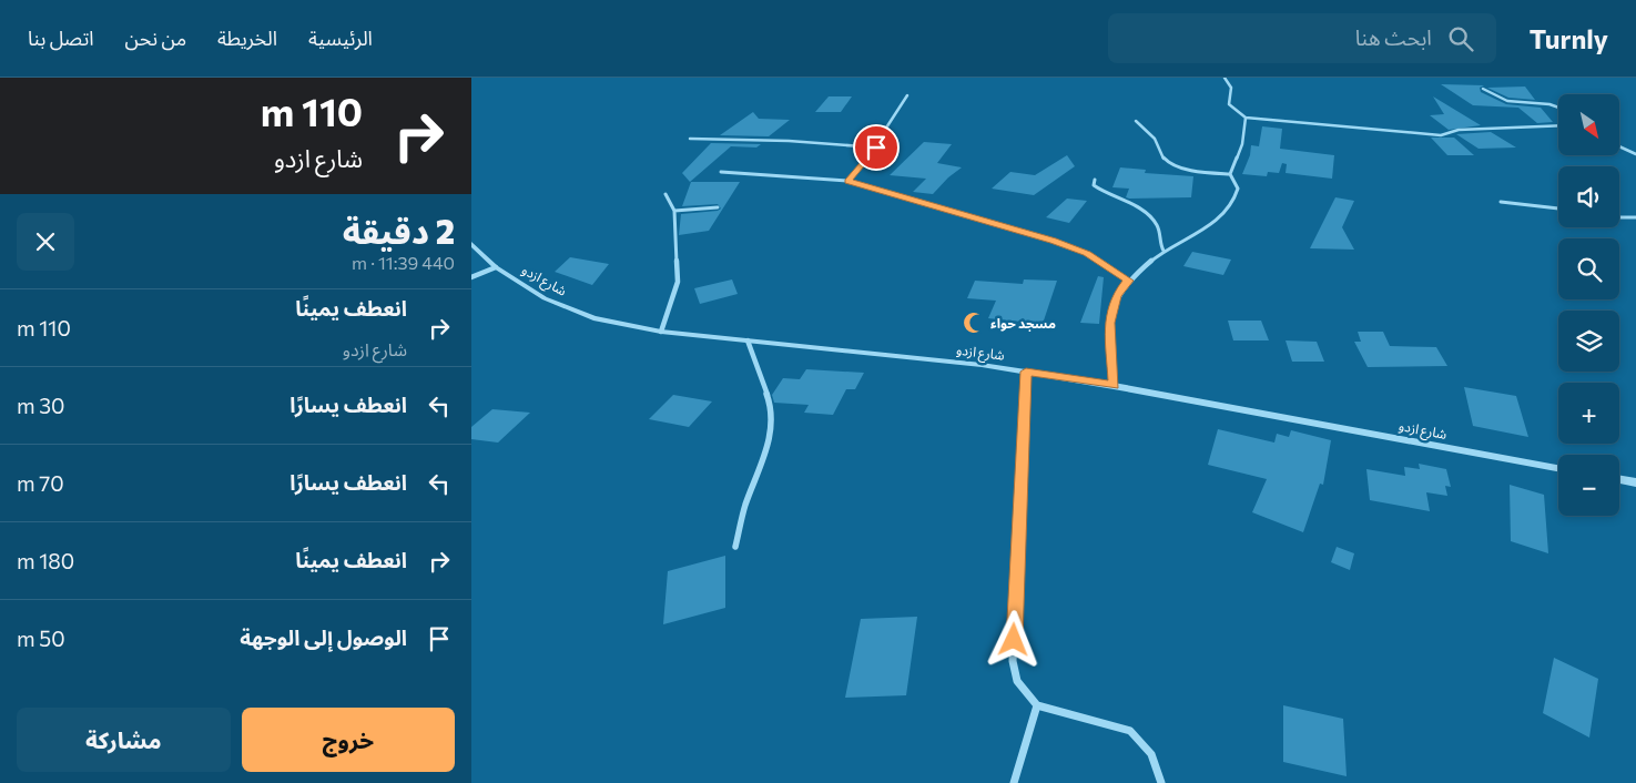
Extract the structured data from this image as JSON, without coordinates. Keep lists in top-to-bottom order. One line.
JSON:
{"streets":{"street":["شارع ازدو"]},"places":{"mosque":["مسجد حواء"]},"north":"bottom right","page":{"header":"Turnly","search":"ابحث هنا","nav":["الرئيسية","الخريطة","من نحن","اتصل بنا"],"turn":["110 m","شارع ازدو"],"map_buttons":["+","−"],"heading":["2 دقيقة","440 m · 11:39"],"list":[{"name":"انعطف يمينًا","note":"شارع ازدو","value":"110 m"},{"name":"انعطف يسارًا","value":"30 m"},{"name":"انعطف يسارًا","value":"70 m"},{"name":"انعطف يمينًا","value":"180 m"},{"name":"الوصول إلى الوجهة","value":"50 m"}],"buttons":["خروج","مشاركة"]}}
